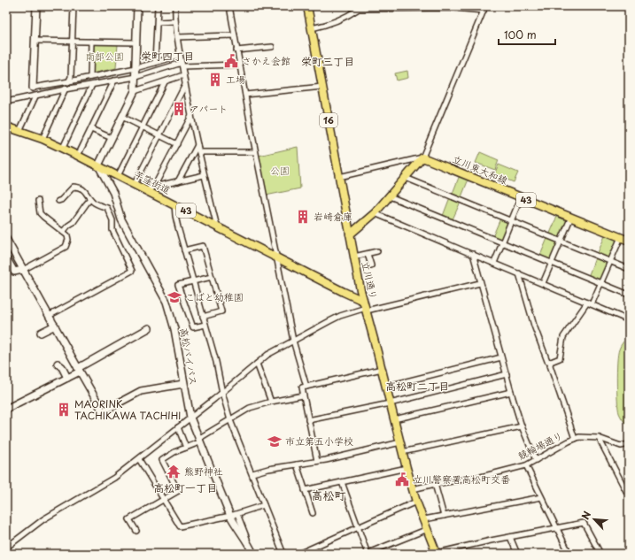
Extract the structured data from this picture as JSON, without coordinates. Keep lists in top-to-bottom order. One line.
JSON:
{"streets":{"main road":["16","立川東大和線","芋窪街道","43","立川通り"],"street":["高松バイパス","競輪場通り"]},"crossings":[["芋窪街道","立川通り"],["芋窪街道","高松バイパス"],["立川通り","競輪場通り"]],"districts":["栄町四丁目","栄町三丁目","高松町二丁目","高松町一丁目","高松町"],"parks":["南部公園","公園"],"places":{"public building":["さかえ会館","立川警察署高松町交番"],"building":["工場","アパート","岩崎倉庫","MAORINK TACHIKAWA TACHIHI"],"school or university":["こばと幼稚園","市立第五小学校"],"temple":["熊野神社"]},"scale_bar":"100 m","north":"top left"}
